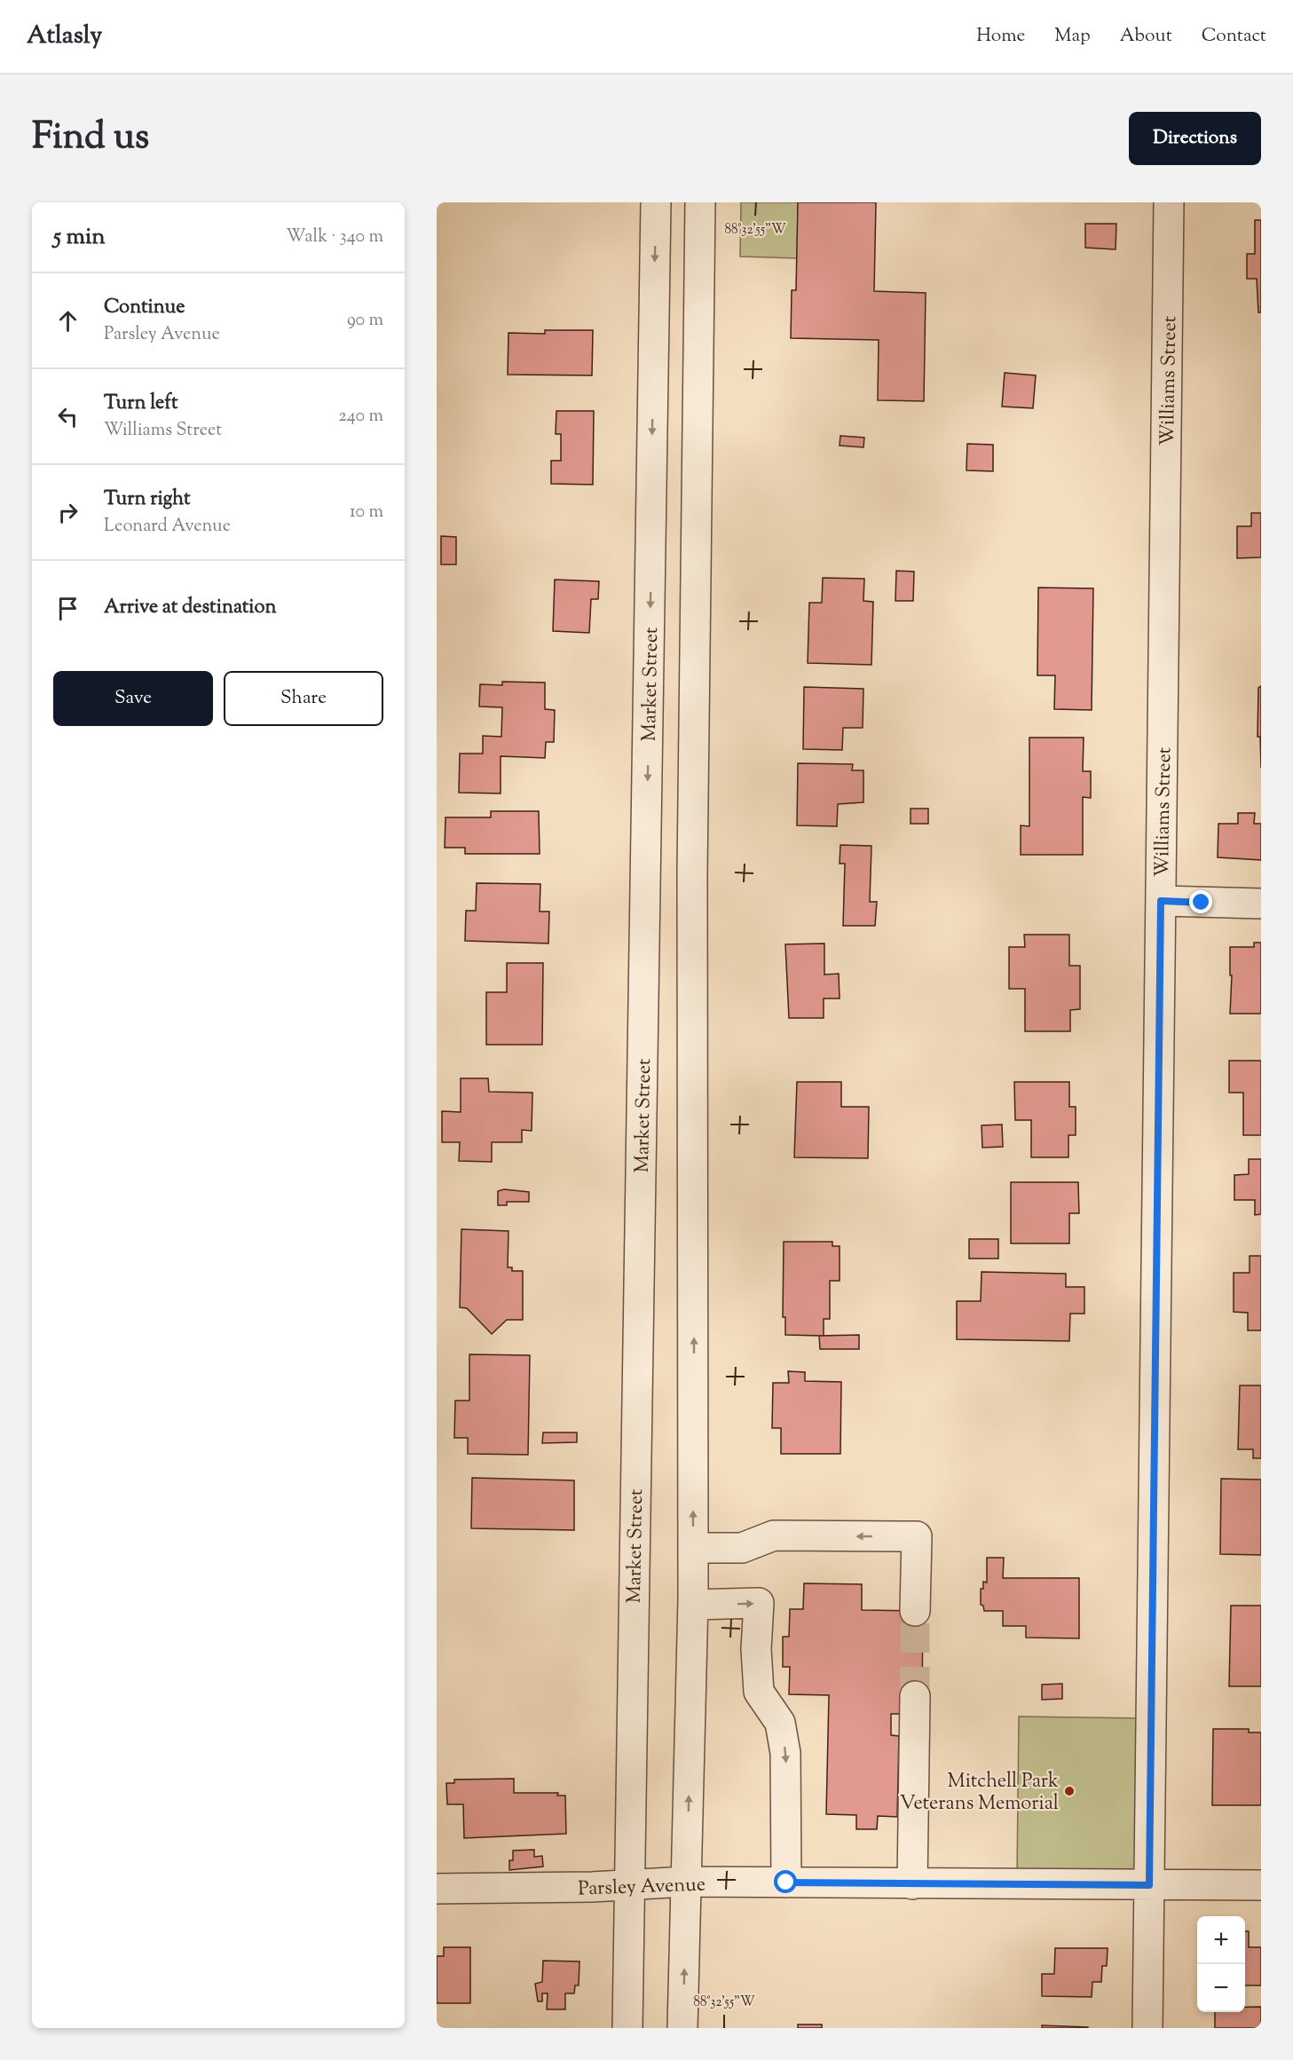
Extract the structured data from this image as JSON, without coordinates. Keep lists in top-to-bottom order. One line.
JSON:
{"streets":{"street":["Williams Street","Market Street","Parsley Avenue"]},"crossings":[["Williams Street","Parsley Avenue"],["Market Street","Parsley Avenue"]],"places":["Mitchell Park Veterans Memorial"],"page":{"header":"Atlasly","nav":["Home","Map","About","Contact"],"title":"Find us","buttons":["Directions",["Save","Share"]],"heading":["5 min","Walk · 340 m"],"list":[["Continue","Parsley Avenue","90 m"],["Turn left","Williams Street","240 m"],["Turn right","Leonard Avenue","10 m"],"Arrive at destination"],"map_buttons":["+","−"]},"coordinates":["88°32'55\"W"]}
